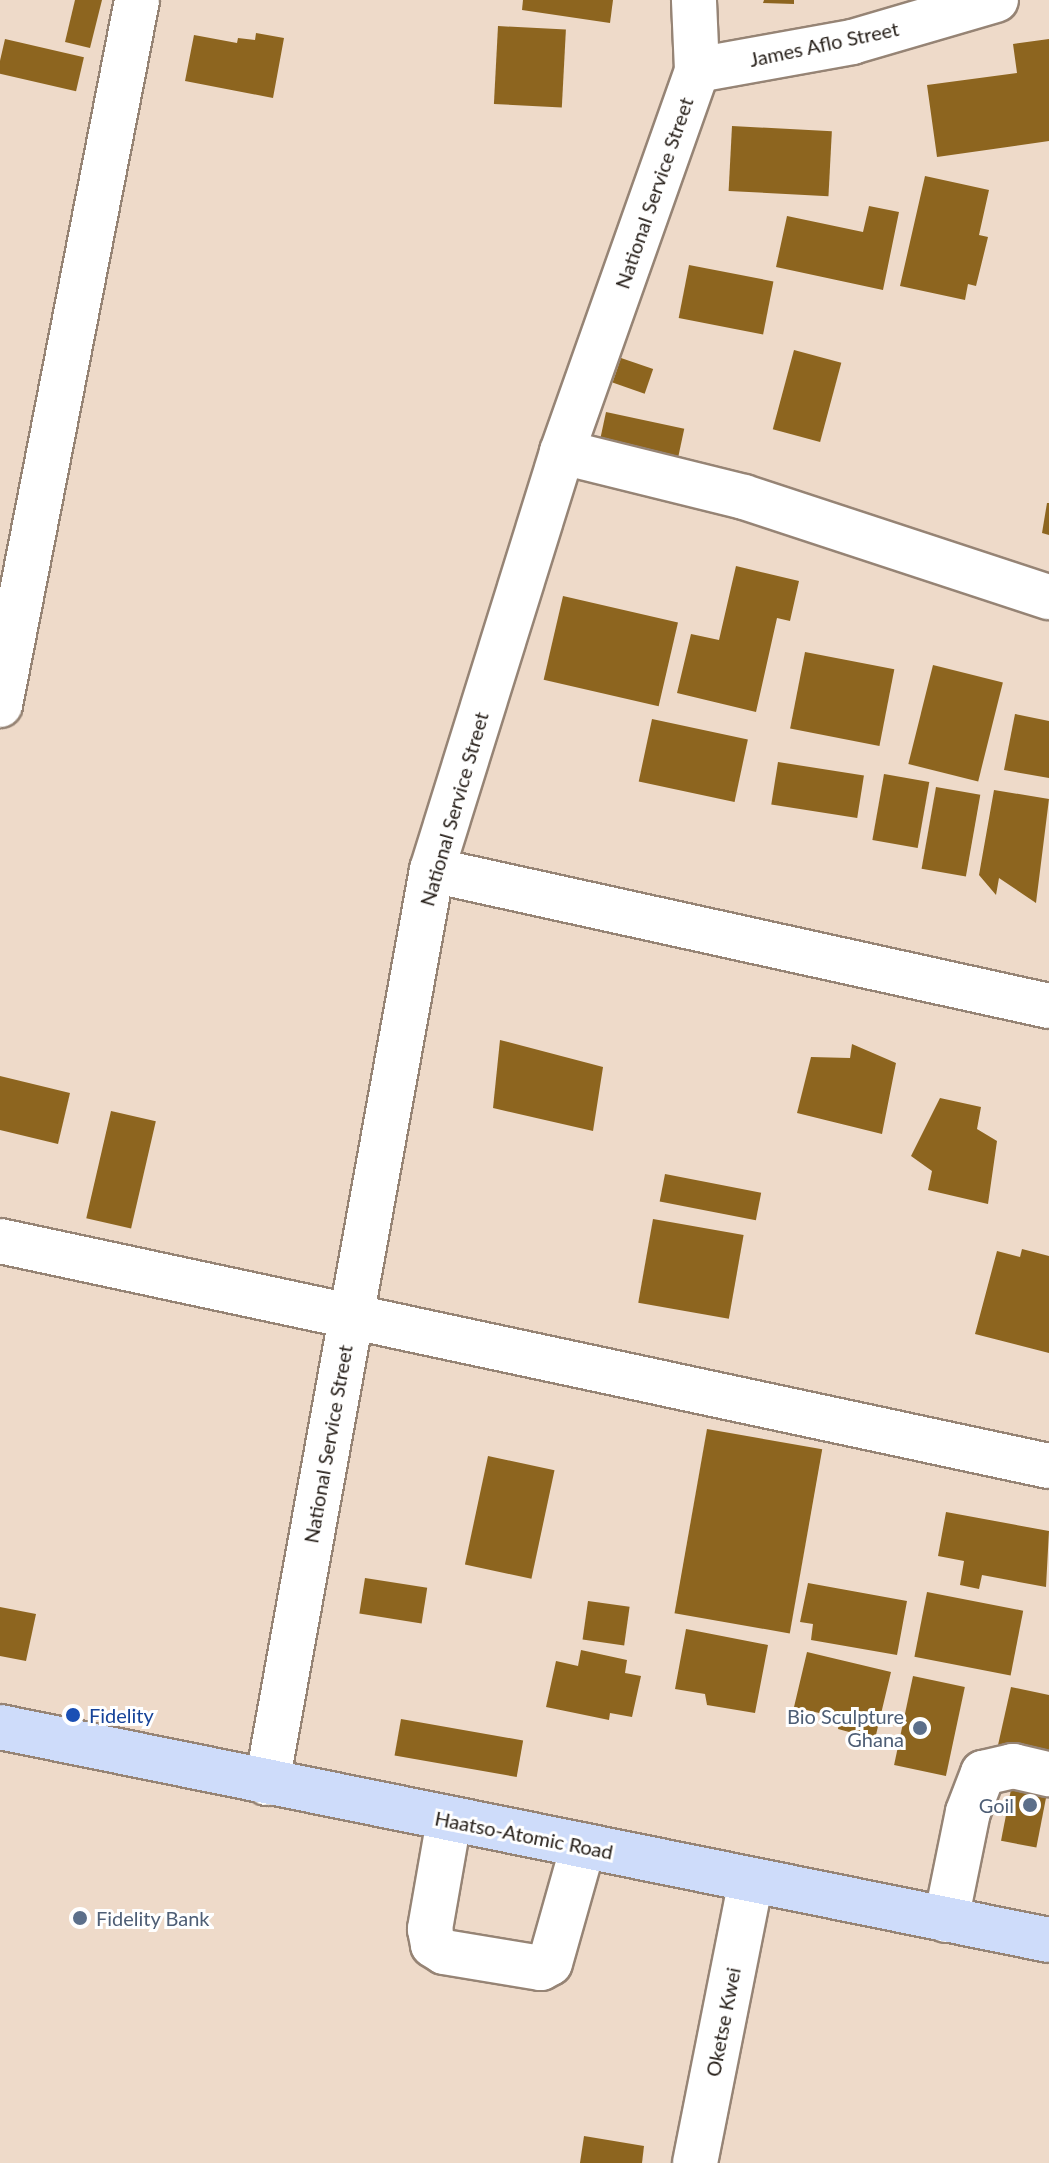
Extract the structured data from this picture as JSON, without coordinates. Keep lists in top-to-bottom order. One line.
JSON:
{"streets":{"main road":["Haatso-Atomic Road"],"street":["James Aflo Street","National Service Street","Oketse Kwei"]},"crossings":[["James Aflo Street","National Service Street"],["National Service Street","Haatso-Atomic Road"],["Haatso-Atomic Road","Oketse Kwei"]],"places":["Fidelity","Bio Sculpture Ghana","Goil","Fidelity Bank"]}
